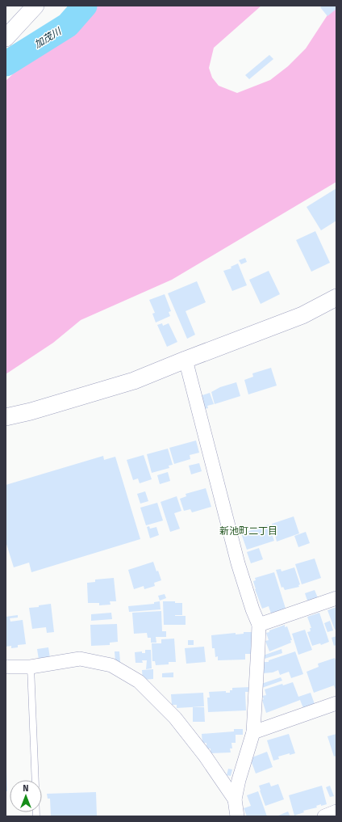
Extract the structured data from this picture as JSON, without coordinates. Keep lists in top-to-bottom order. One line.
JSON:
{"districts":["新池町二丁目"],"water":["加茂川"],"north":"top"}
